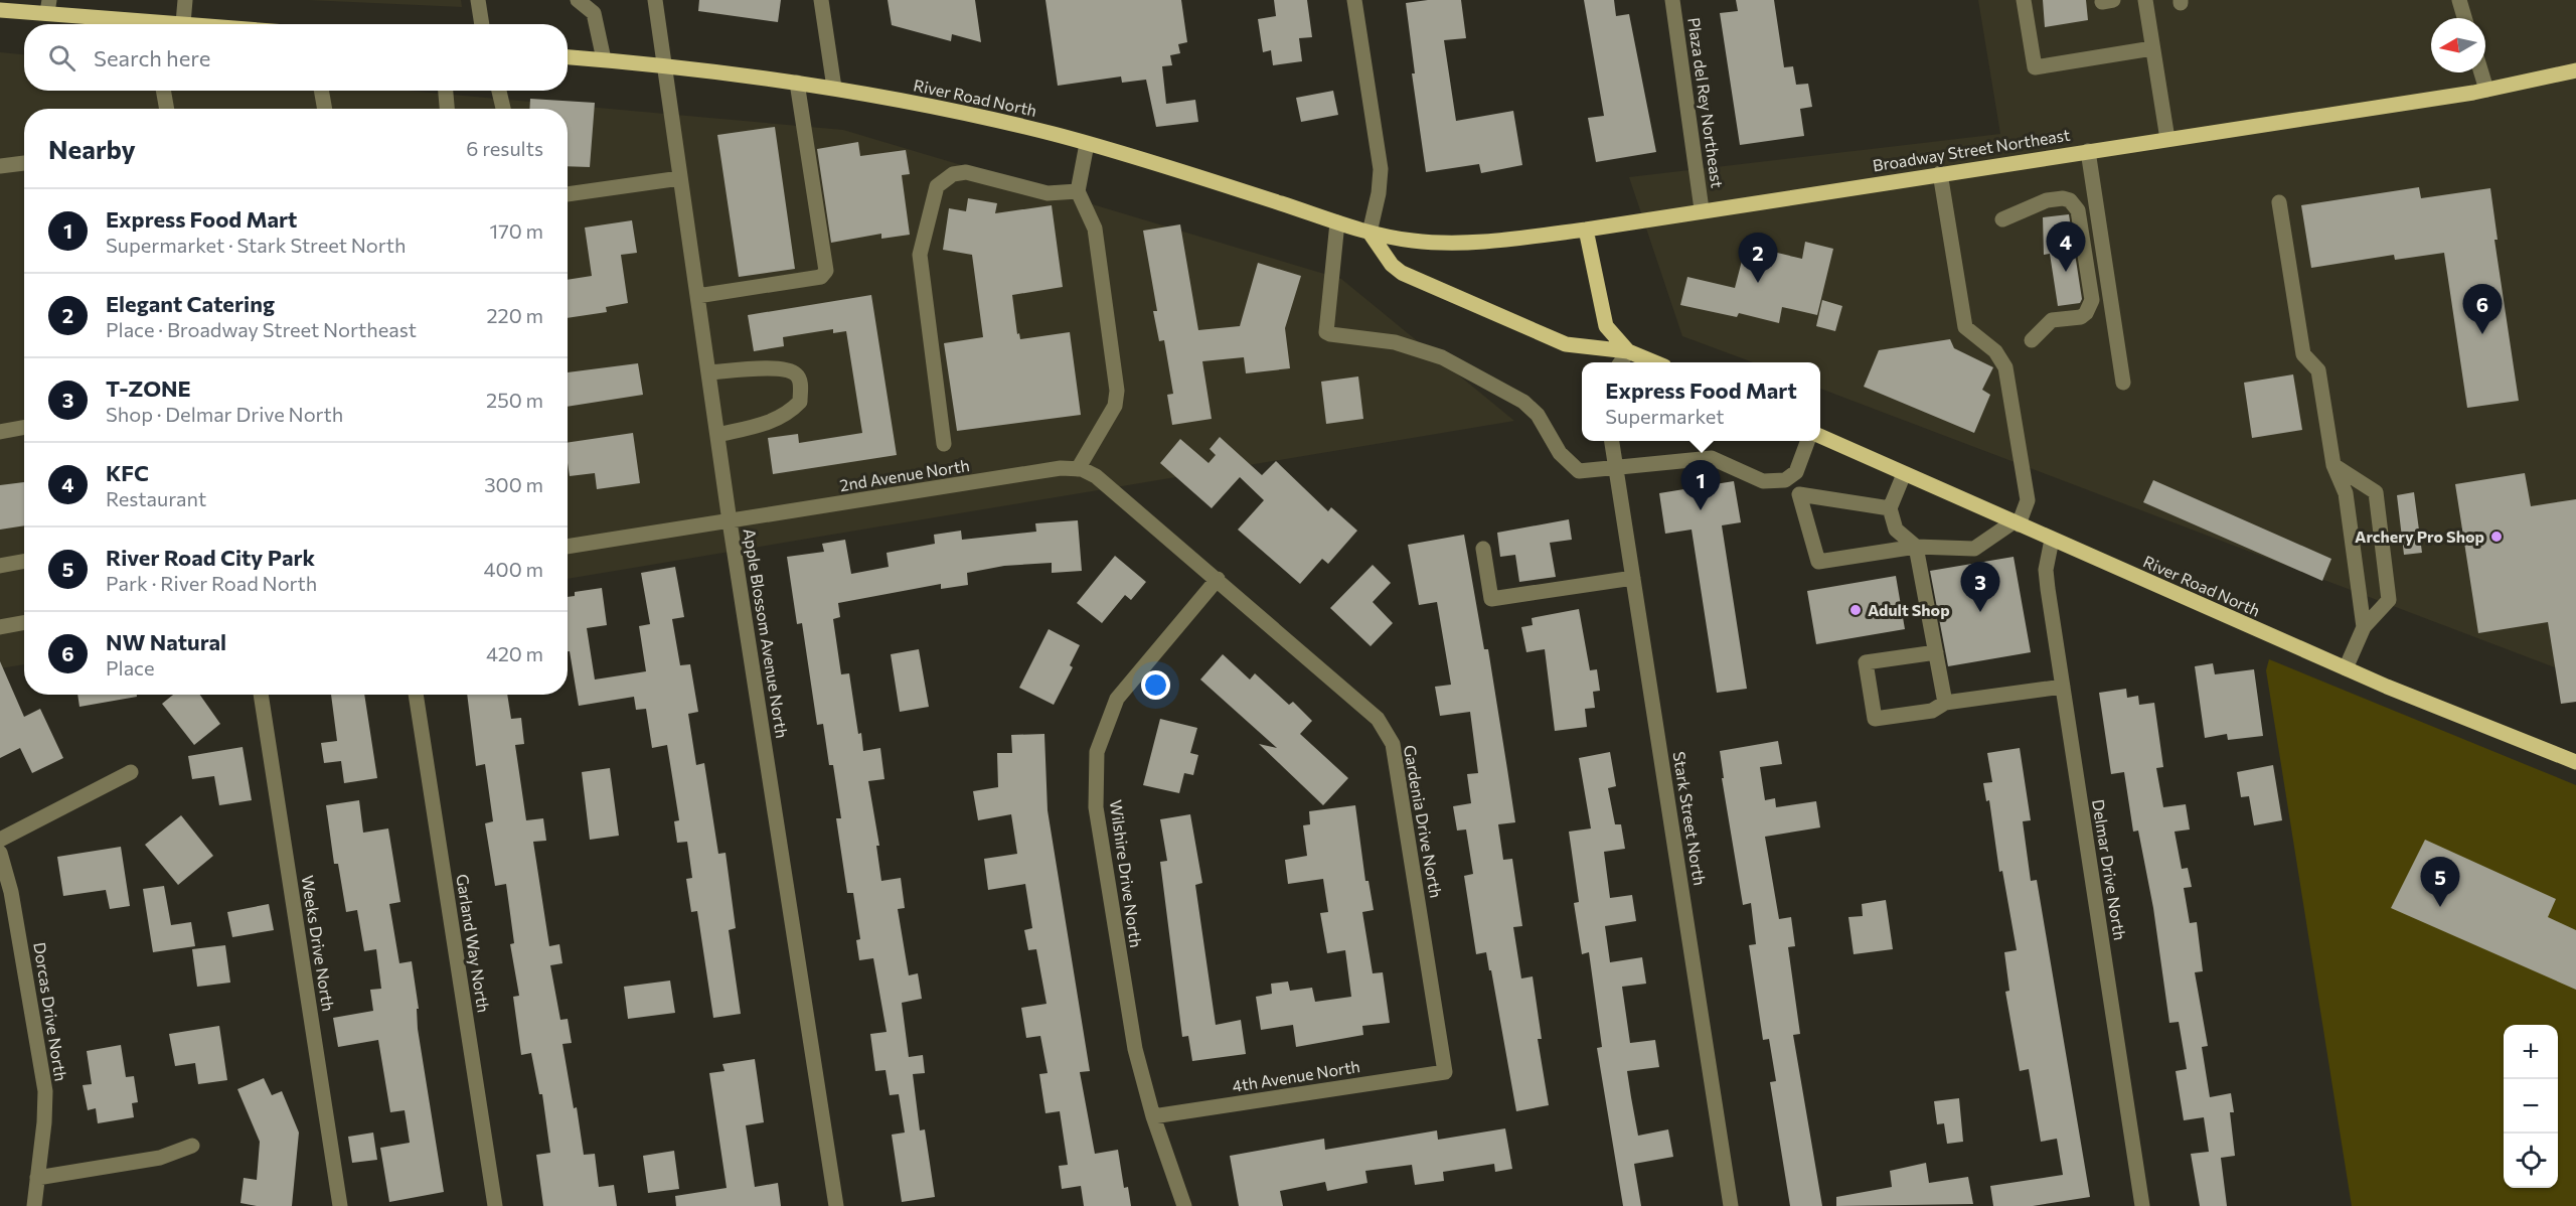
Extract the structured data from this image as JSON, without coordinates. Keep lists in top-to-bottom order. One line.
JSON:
{"streets":{"main road":["River Road North","Broadway Street Northeast"],"street":["Plaza del Rey Northeast","2nd Avenue North","Apple Blossom Avenue North","Stark Street North","Gardenia Drive North","Delmar Drive North","Wilshire Drive North","Weeks Drive North","Garland Way North","Dorcas Drive North","4th Avenue North"]},"crossings":[["River Road North","Broadway Street Northeast"],["River Road North","Apple Blossom Avenue North"],["River Road North","Delmar Drive North"],["Plaza del Rey Northeast","Broadway Street Northeast"],["2nd Avenue North","Apple Blossom Avenue North"],["2nd Avenue North","Gardenia Drive North"],["2nd Avenue North","Wilshire Drive North"],["Gardenia Drive North","Wilshire Drive North"],["Gardenia Drive North","4th Avenue North"],["Wilshire Drive North","4th Avenue North"]],"places":["Archery Pro Shop","Adult Shop"],"north":"left","page":{"search":"Search here","heading":["Nearby","6 results"],"list":[{"mark":"1","name":"Express Food Mart","note":"Supermarket · Stark Street North","value":"170 m"},{"mark":"2","name":"Elegant Catering","note":"Place · Broadway Street Northeast","value":"220 m"},{"mark":"3","name":"T-ZONE","note":"Shop · Delmar Drive North","value":"250 m"},{"mark":"4","name":"KFC","note":"Restaurant","value":"300 m"},{"mark":"5","name":"River Road City Park","note":"Park · River Road North","value":"400 m"},{"mark":"6","name":"NW Natural","note":"Place","value":"420 m"}],"pins":["4","2","6","1","3","5"],"popup":["Express Food Mart","Supermarket"],"map_buttons":["+","−"]}}
